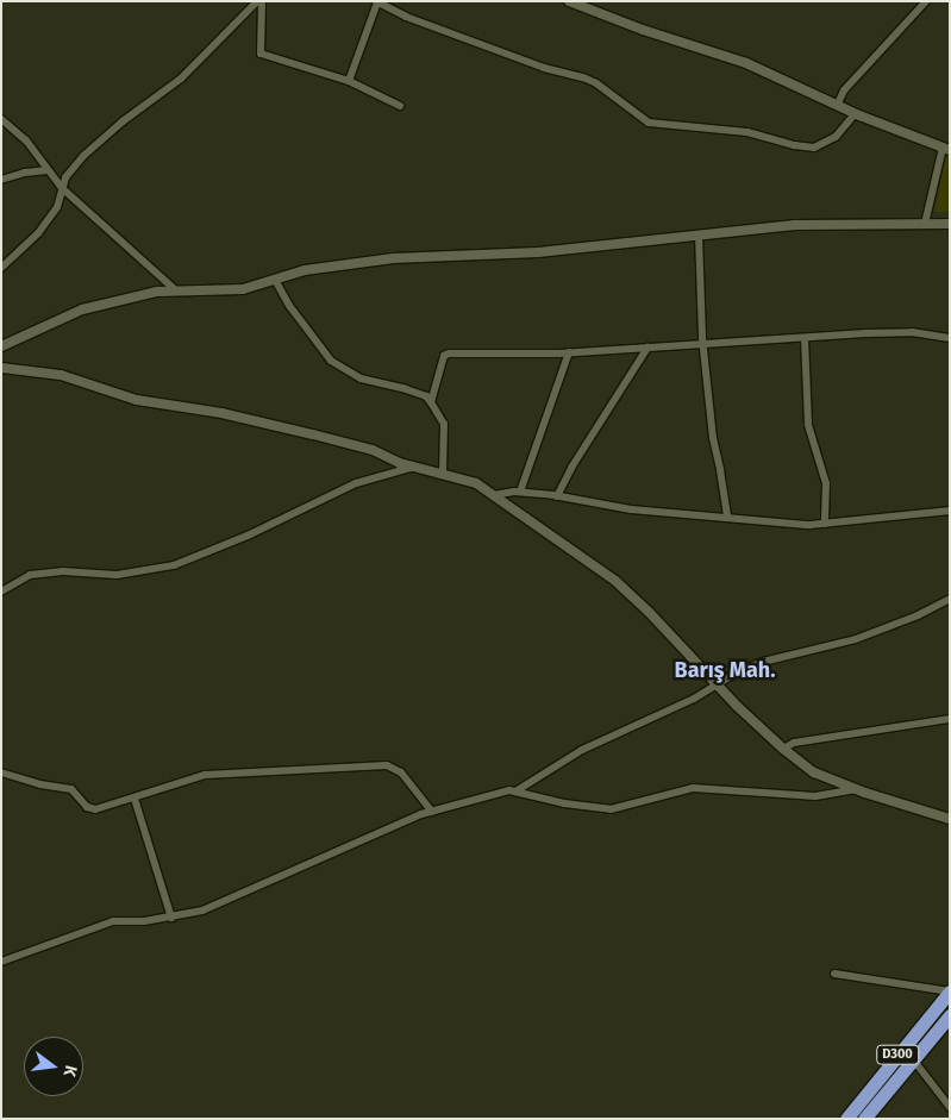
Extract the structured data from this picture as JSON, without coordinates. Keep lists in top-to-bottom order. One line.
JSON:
{"streets":{"highway":["D300"]},"districts":["Barış Mah."],"north":"right"}
